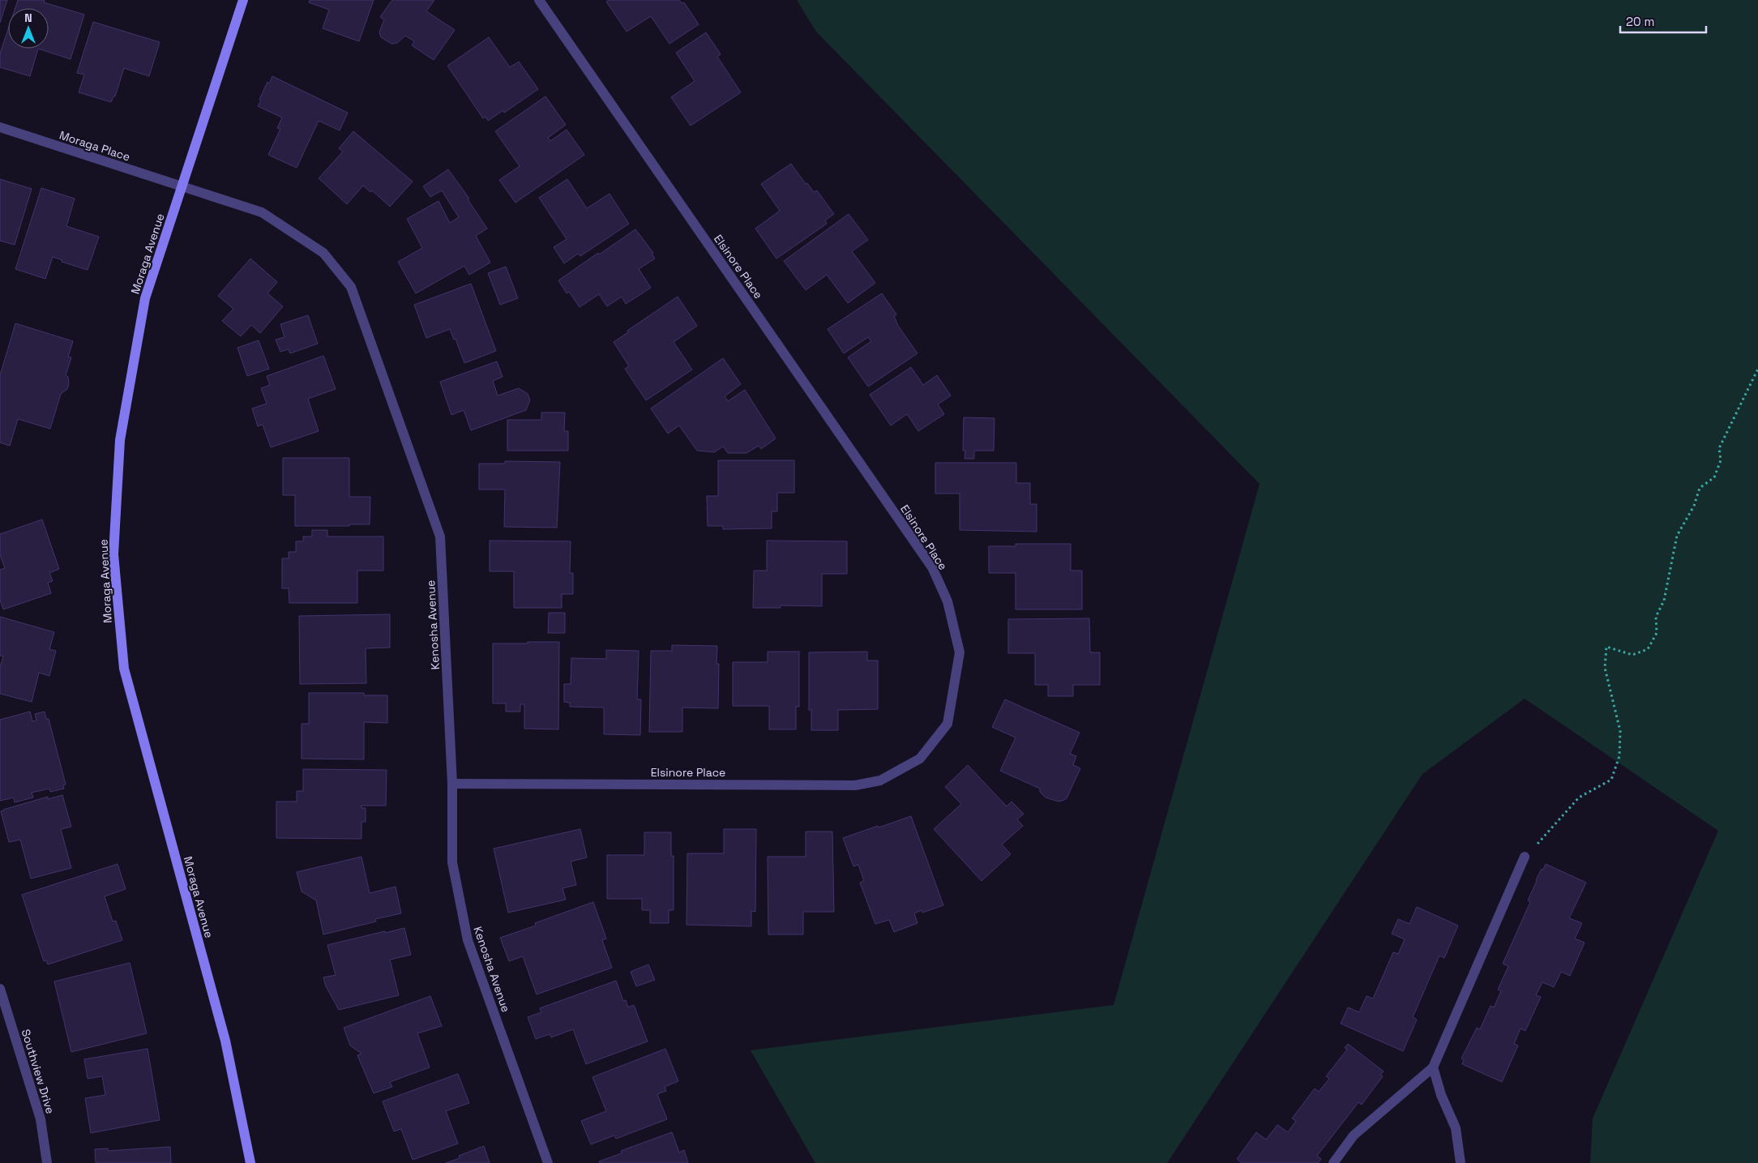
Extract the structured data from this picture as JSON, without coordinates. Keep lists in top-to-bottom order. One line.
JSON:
{"streets":{"main road":["Moraga Avenue"],"street":["Moraga Place","Elsinore Place","Kenosha Avenue","Southview Drive"]},"crossings":[["Moraga Place","Moraga Avenue"],["Moraga Place","Kenosha Avenue"],["Moraga Avenue","Kenosha Avenue"],["Elsinore Place","Kenosha Avenue"]],"scale_bar":"20 m","north":"top"}
